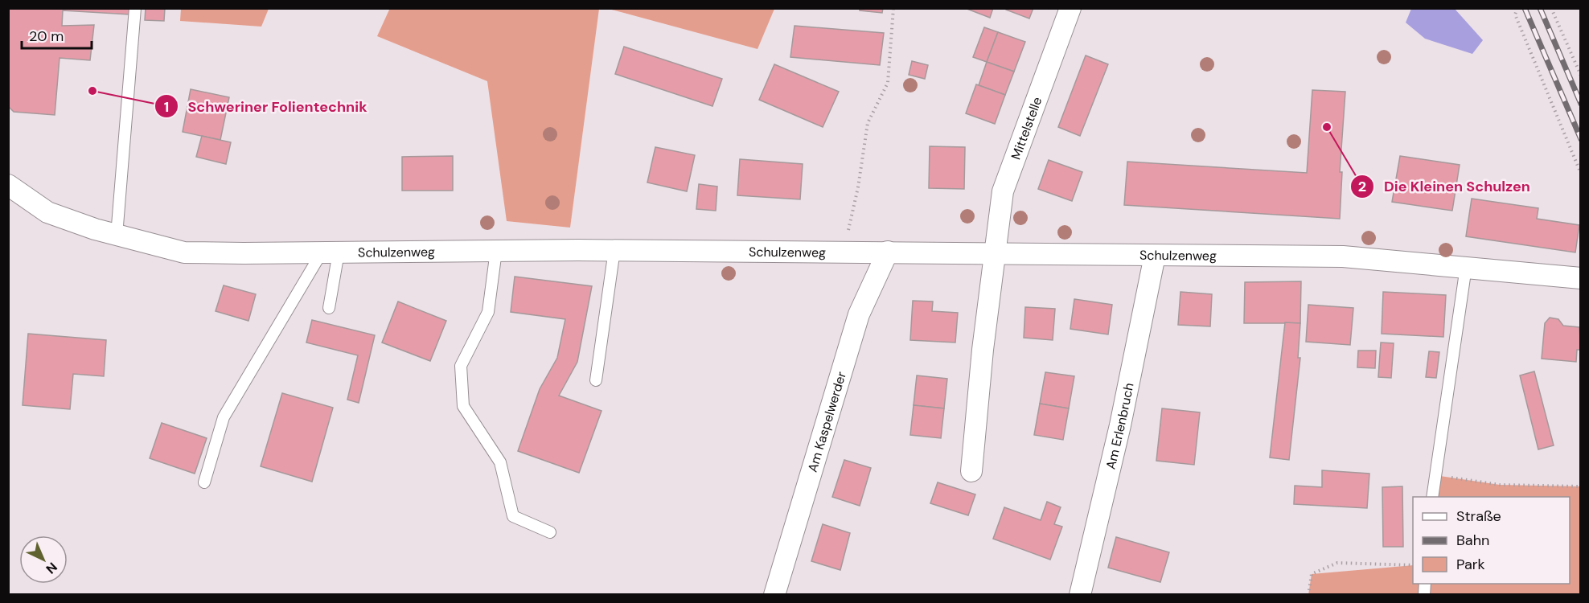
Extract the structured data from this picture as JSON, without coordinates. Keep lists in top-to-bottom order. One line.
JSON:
{"streets":{"street":["Mittelstelle","Schulzenweg","Am Kaspelwerder","Am Erlenbruch"]},"crossings":[["Mittelstelle","Schulzenweg"],["Schulzenweg","Am Kaspelwerder"],["Schulzenweg","Am Erlenbruch"]],"places":["Schweriner Folientechnik","Die Kleinen Schulzen"],"legend":["Straße","Bahn","Park"],"scale_bar":"20 m","north":"bottom right"}
